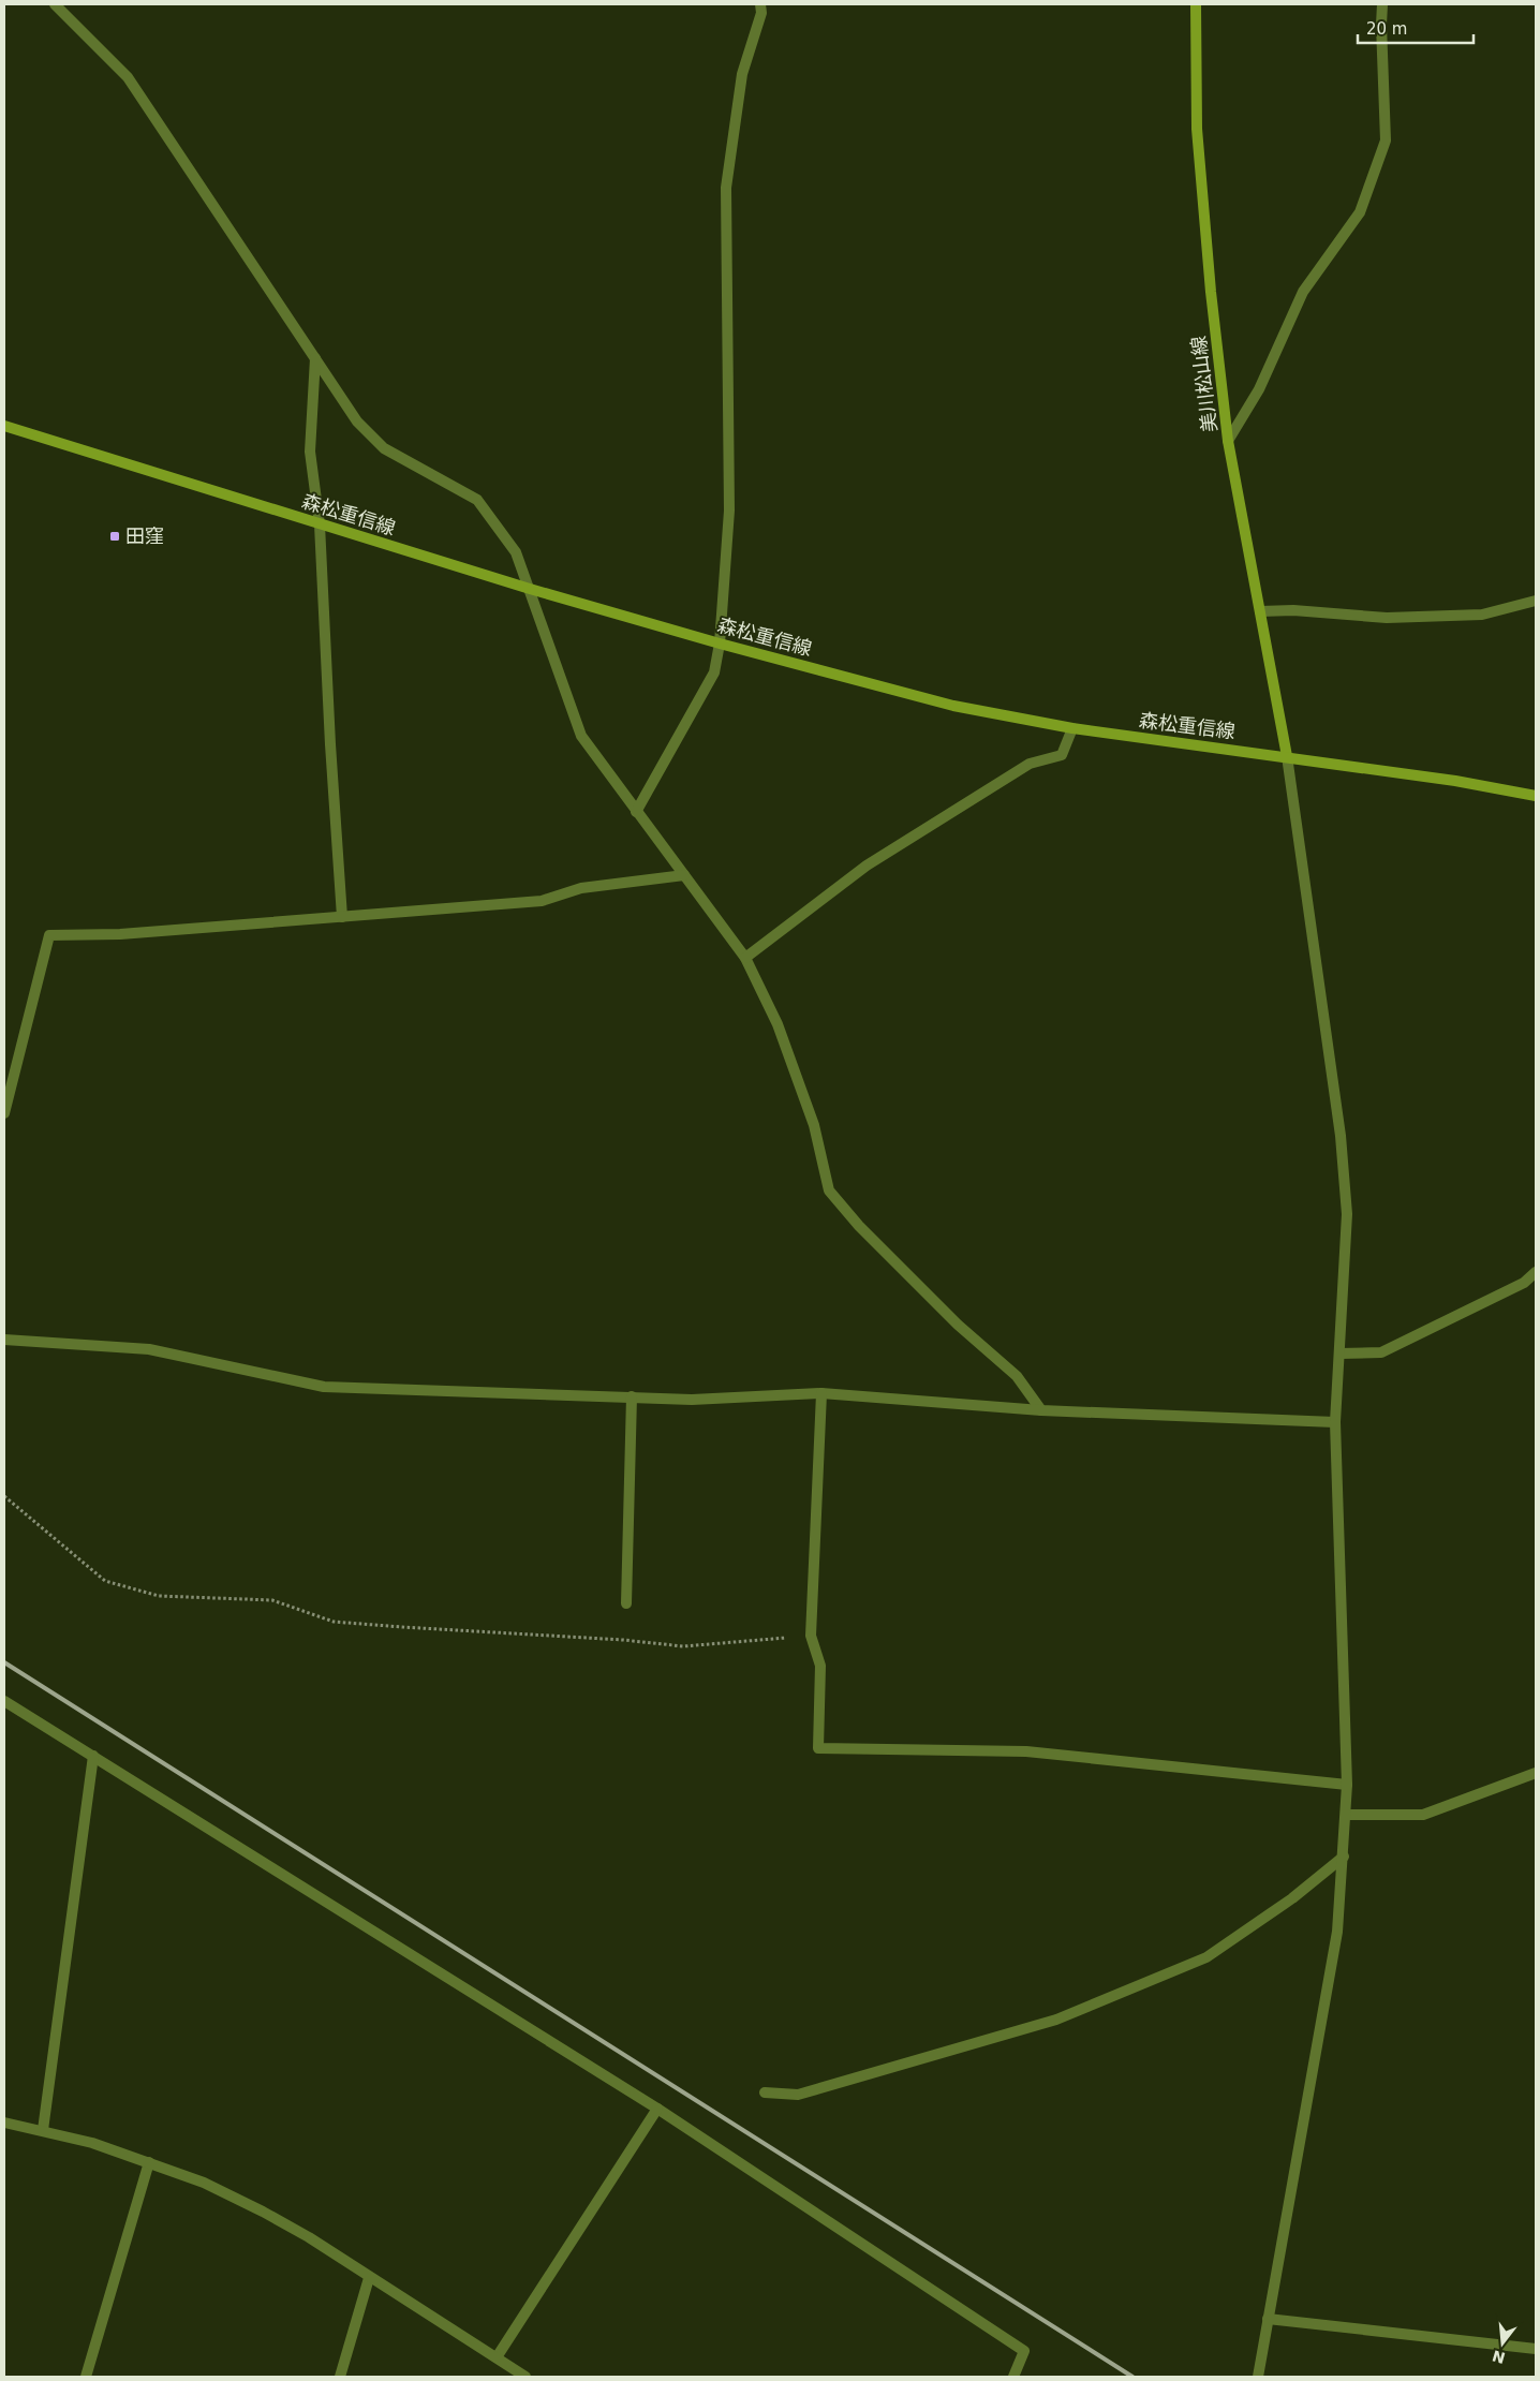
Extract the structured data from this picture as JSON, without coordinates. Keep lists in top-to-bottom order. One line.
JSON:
{"streets":{"main road":["美川松山線","森松重信線"]},"crossings":[["美川松山線","森松重信線"]],"places":{"transit":["田窪"]},"scale_bar":"20 m","north":"bottom"}
